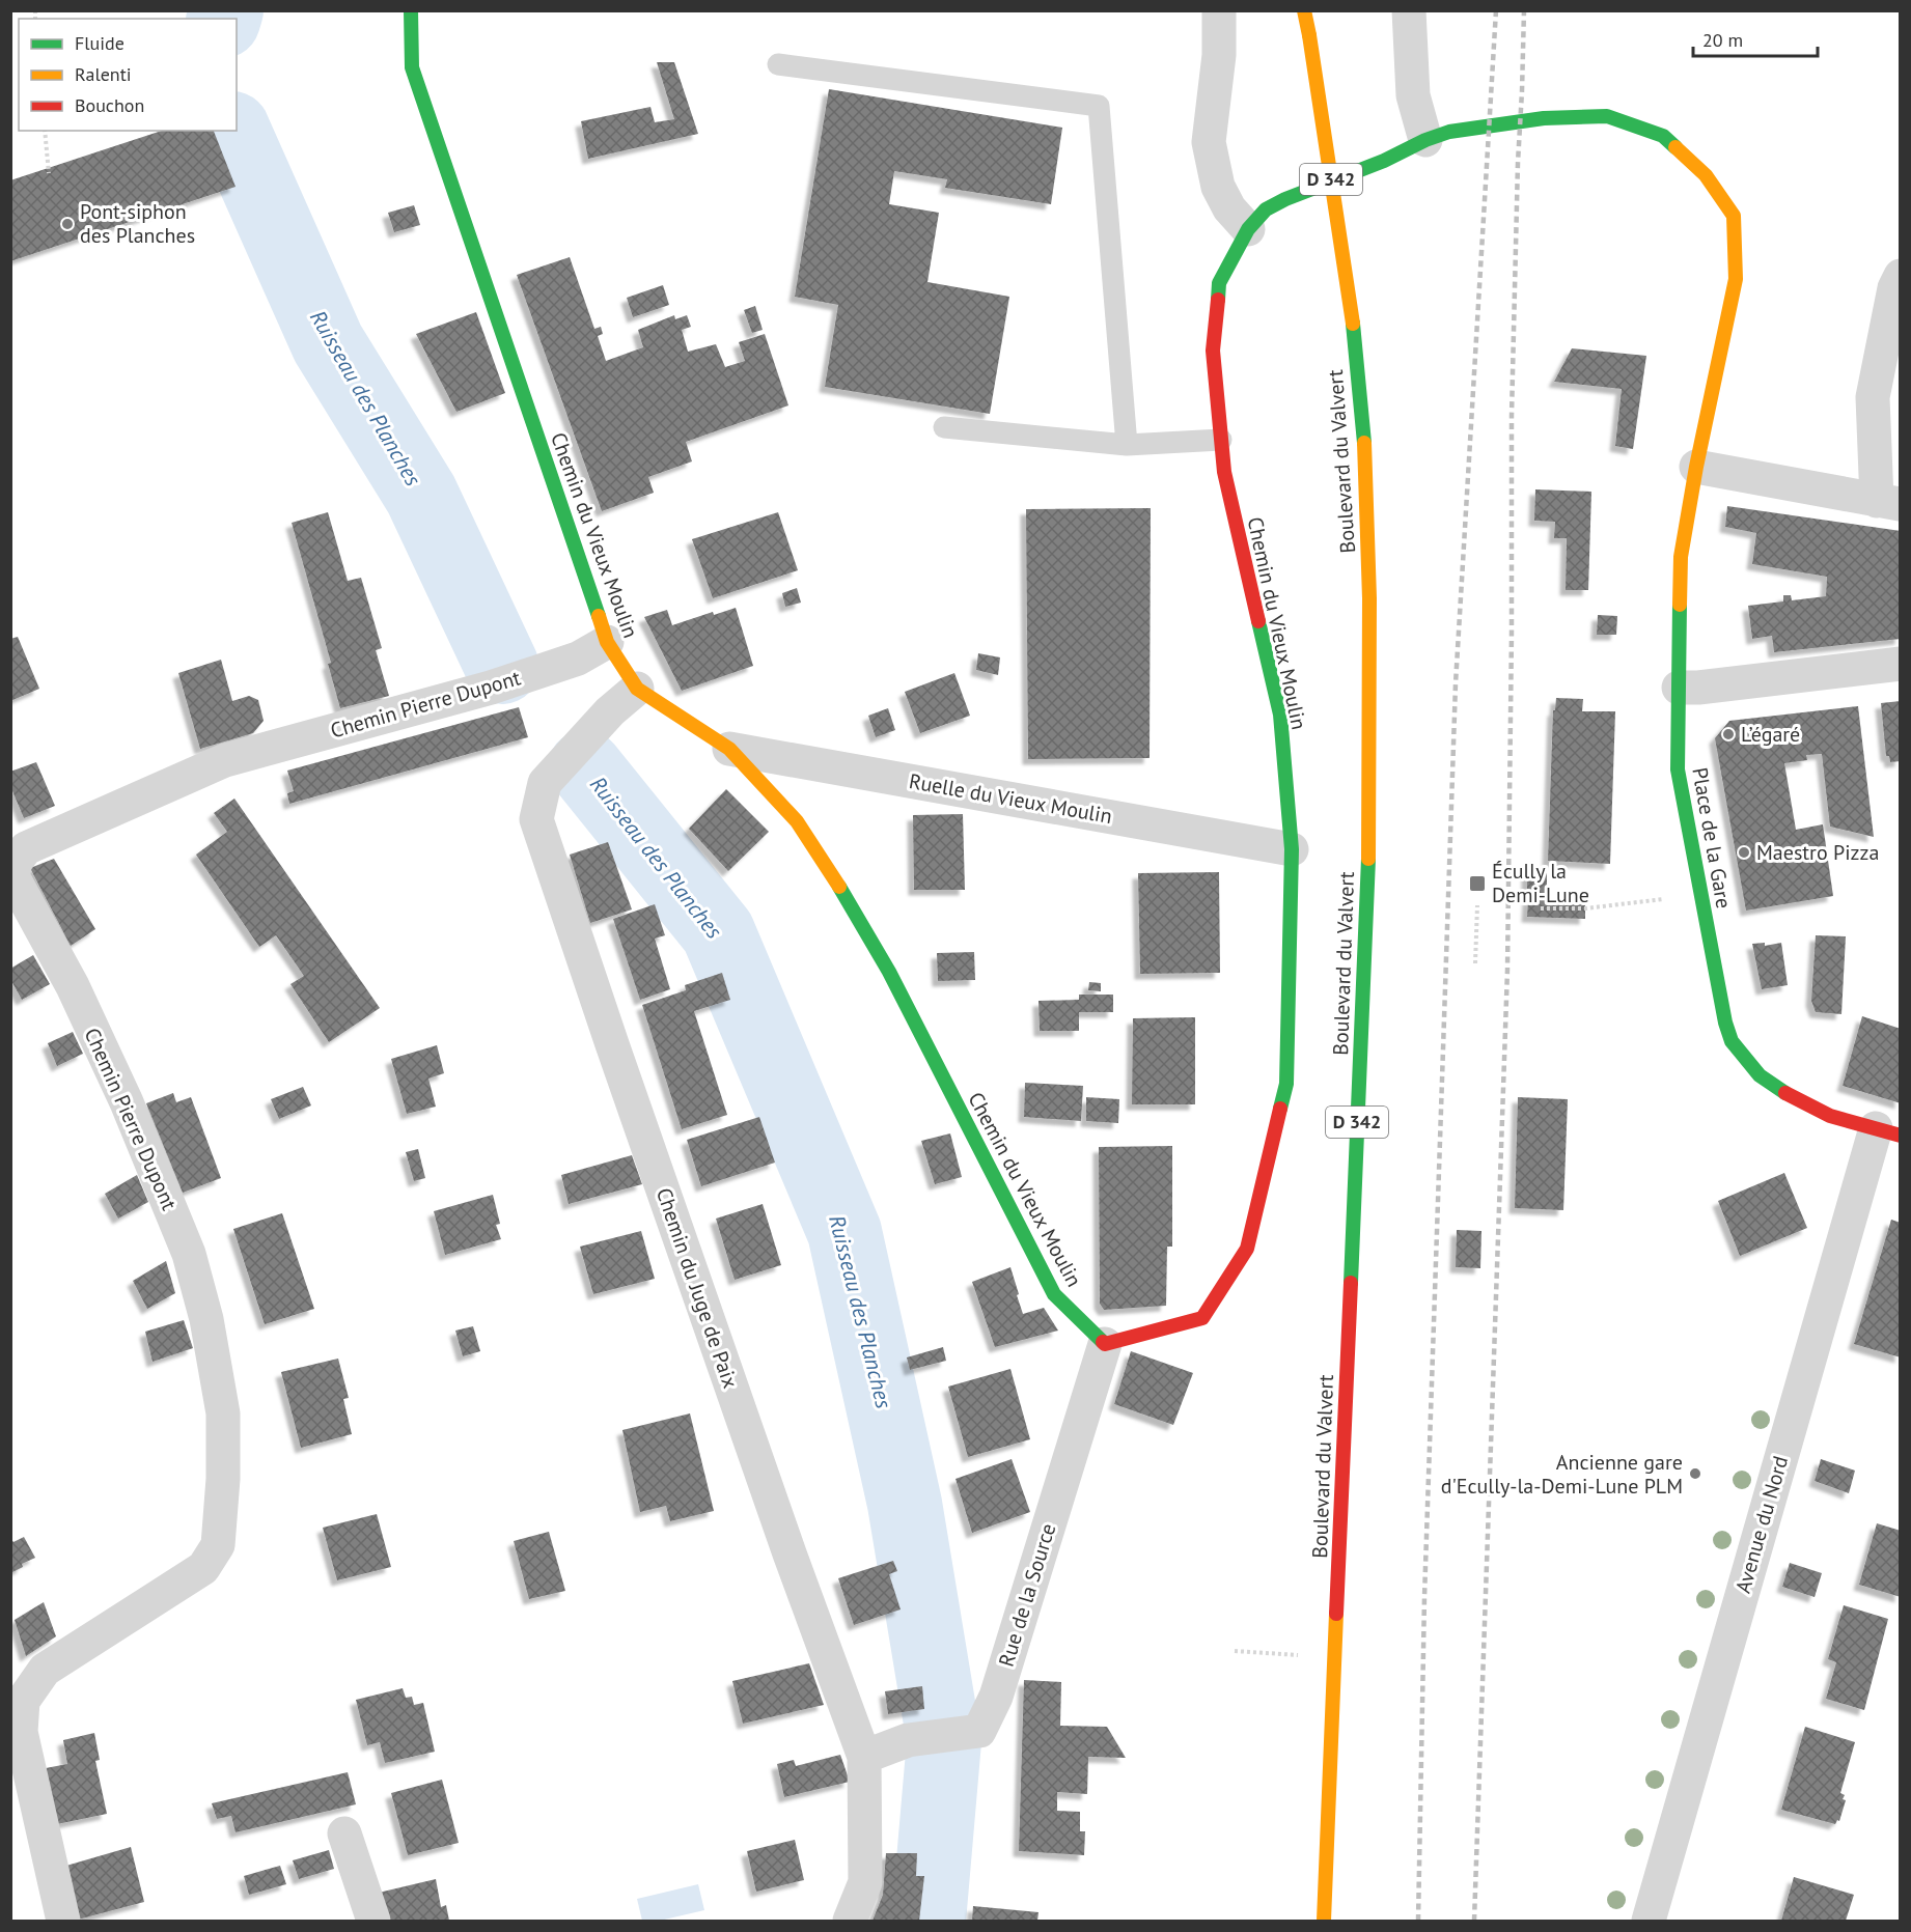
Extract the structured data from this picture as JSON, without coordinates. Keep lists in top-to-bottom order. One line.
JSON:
{"streets":{"street":["D 342","Boulevard du Valvert","Chemin du Vieux Moulin","Chemin Pierre Dupont","Ruelle du Vieux Moulin","Place de la Gare","Chemin du Juge de Paix","Avenue du Nord","Rue de la Source"]},"crossings":[["Chemin du Vieux Moulin","Chemin Pierre Dupont"],["Chemin du Vieux Moulin","Ruelle du Vieux Moulin"],["Chemin du Vieux Moulin","Place de la Gare"],["Chemin du Vieux Moulin","Chemin du Juge de Paix"],["Chemin du Vieux Moulin","Rue de la Source"],["Place de la Gare","Avenue du Nord"],["Chemin du Juge de Paix","Rue de la Source"]],"water":["Ruisseau des Planches"],"places":{"other":["Pont-siphon des Planches","L’égaré","Maestro Pizza","Ancienne gare d'Ecully-la-Demi-Lune PLM"],"transit":["Écully la Demi-Lune"]},"legend":["Fluide","Ralenti","Bouchon"],"scale_bar":"20 m"}
